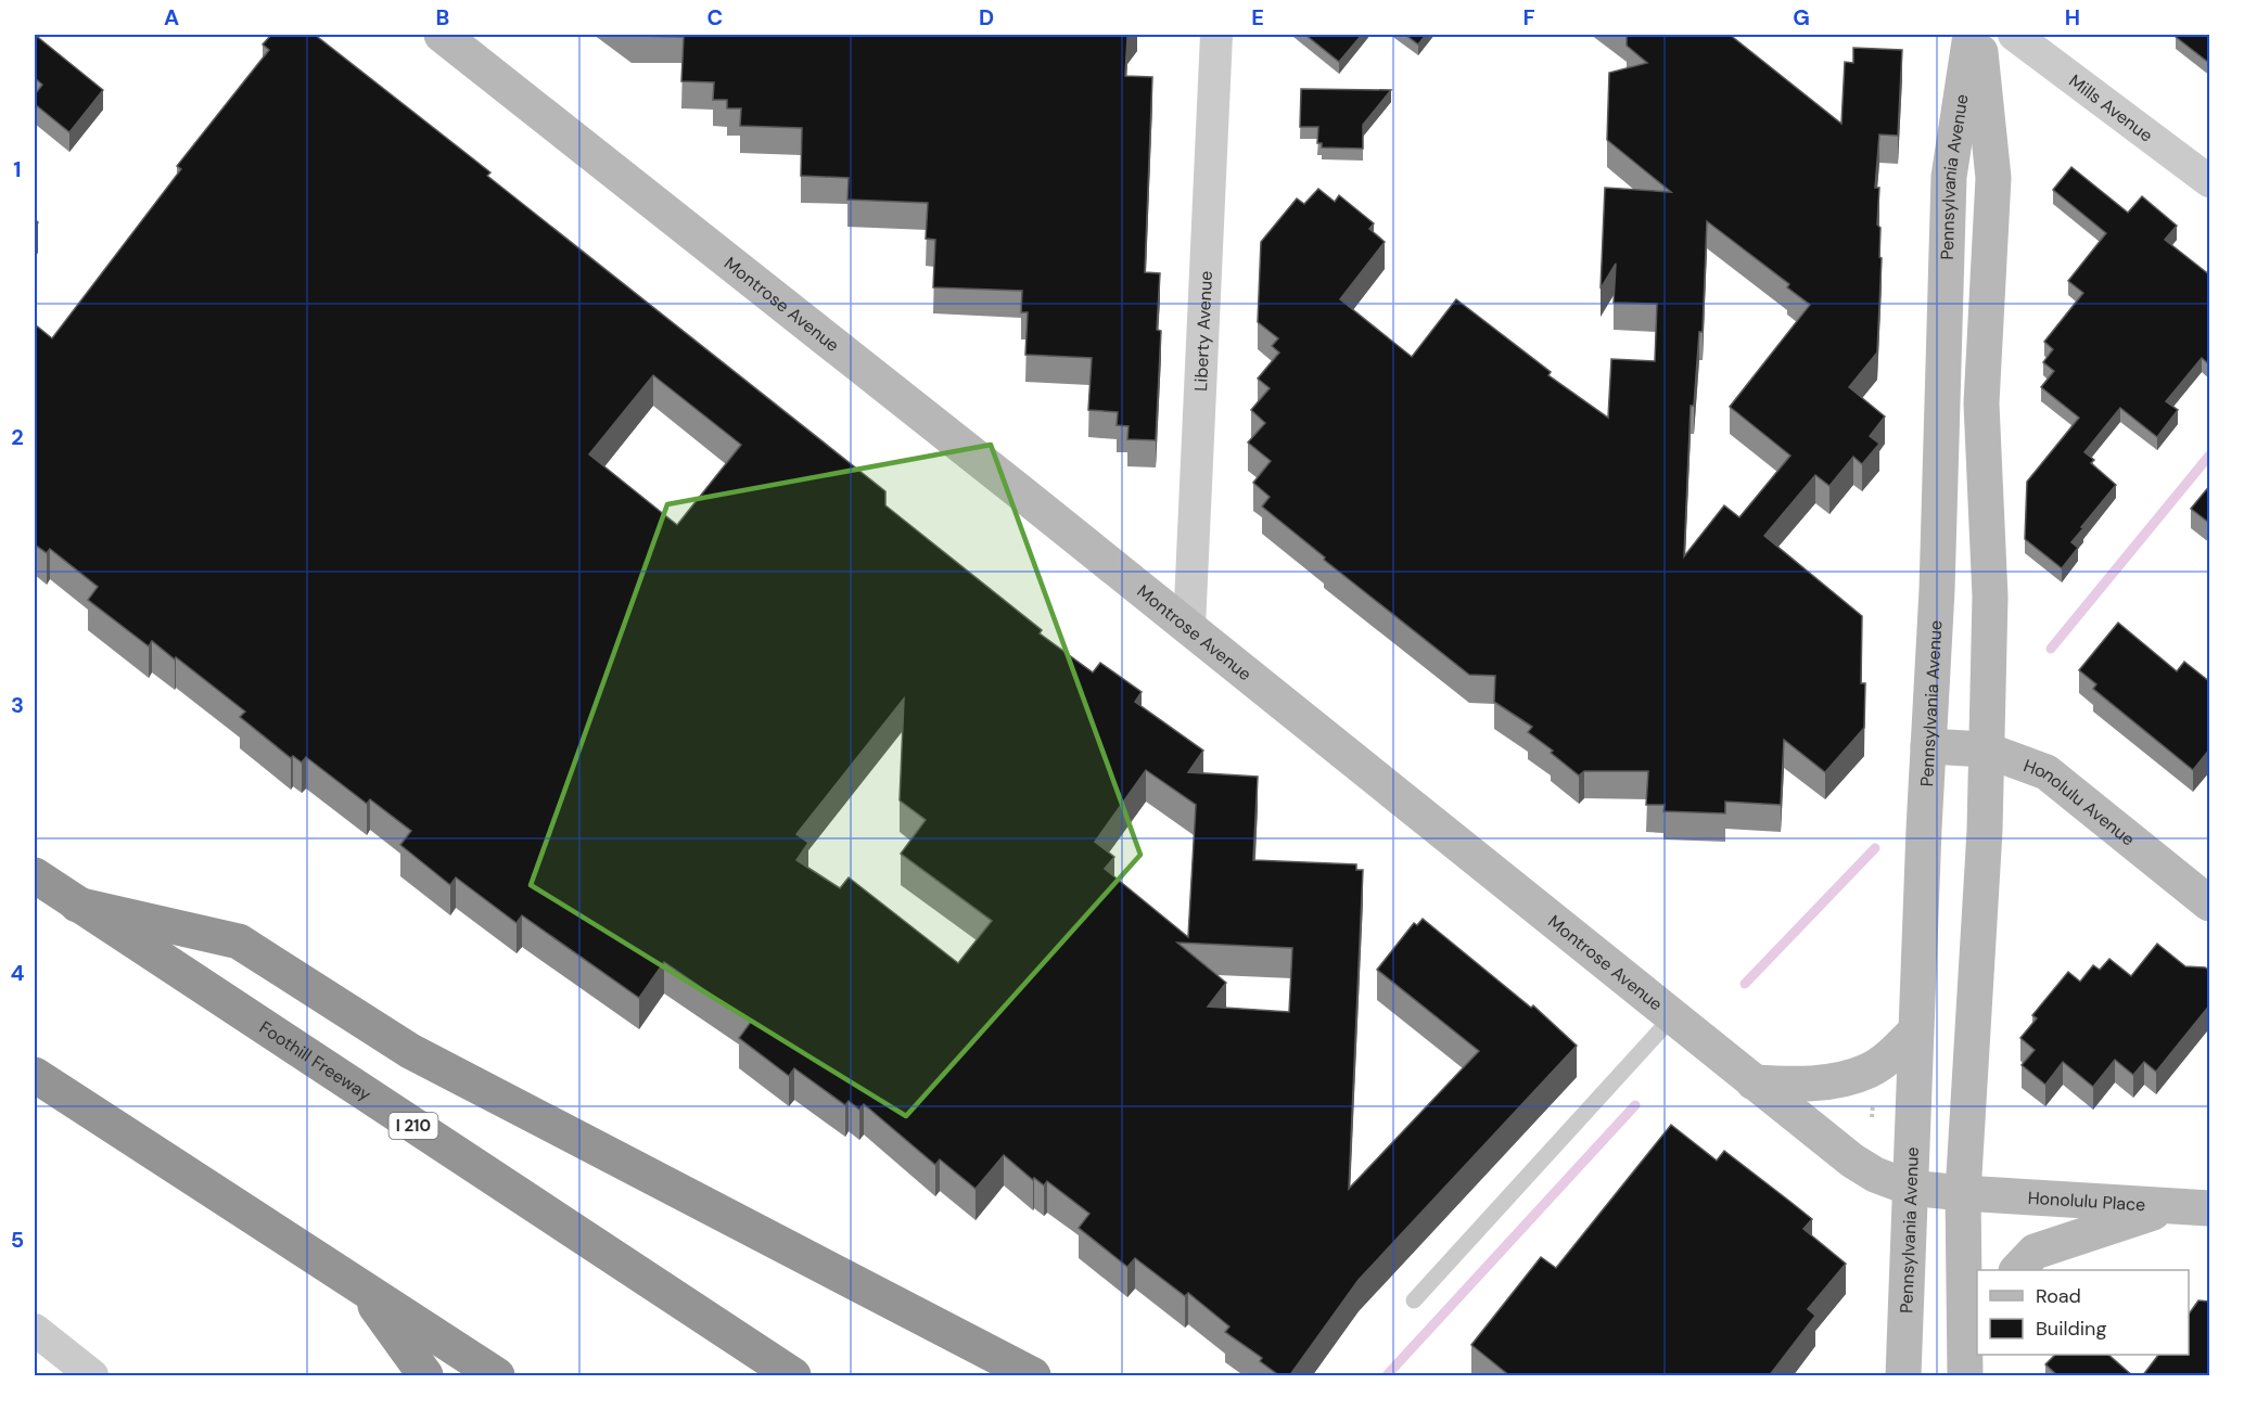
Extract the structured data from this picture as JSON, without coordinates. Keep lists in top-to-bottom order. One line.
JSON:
{"streets":{"highway":["Foothill Freeway","I 210"],"main road":["Pennsylvania Avenue","Montrose Avenue","Honolulu Avenue","Honolulu Place"],"street":["Mills Avenue","Liberty Avenue"]},"crossings":[["Pennsylvania Avenue","Montrose Avenue"],["Pennsylvania Avenue","Honolulu Avenue"],["Pennsylvania Avenue","Honolulu Place"],["Montrose Avenue","Liberty Avenue"],["Montrose Avenue","Honolulu Place"]],"legend":["Road","Building"],"grid":{"columns":["A","B","C","D","E","F","G","H"],"rows":["1","2","3","4","5"]}}
